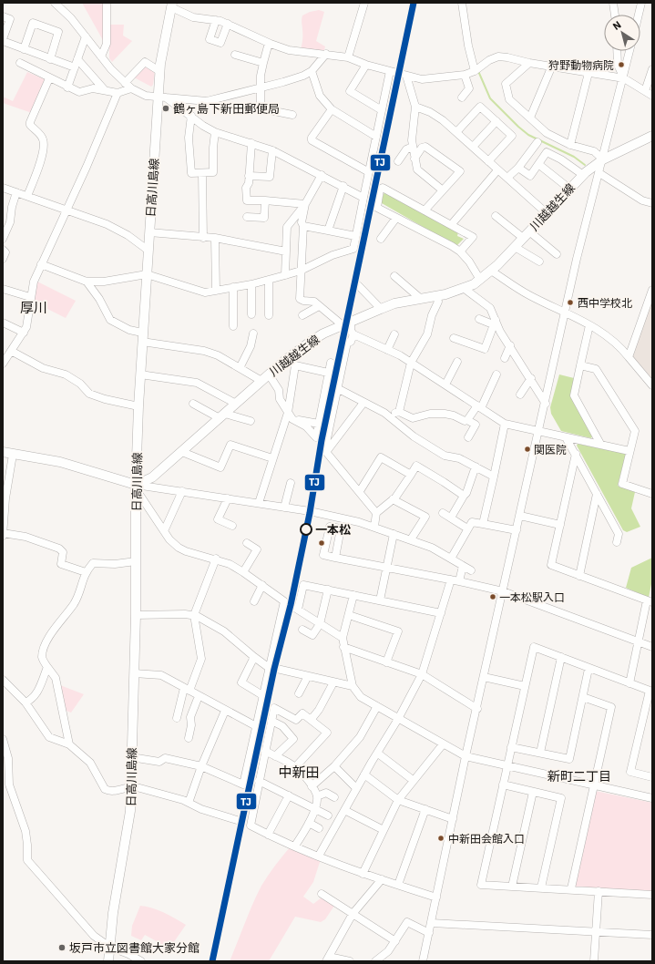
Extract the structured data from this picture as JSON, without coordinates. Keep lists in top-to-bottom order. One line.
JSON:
{"streets":{"main road":["日高川島線","川越越生線"]},"crossings":[["日高川島線","川越越生線"]],"districts":["厚川","中新田","新町二丁目"],"places":["狩野動物病院","鶴ヶ島下新田郵便局","西中学校北","関医院","一本松","一本松駅入口","中新田会館入口","坂戸市立図書館大家分館"],"lines":["transit line TJ"],"north":"top left"}
